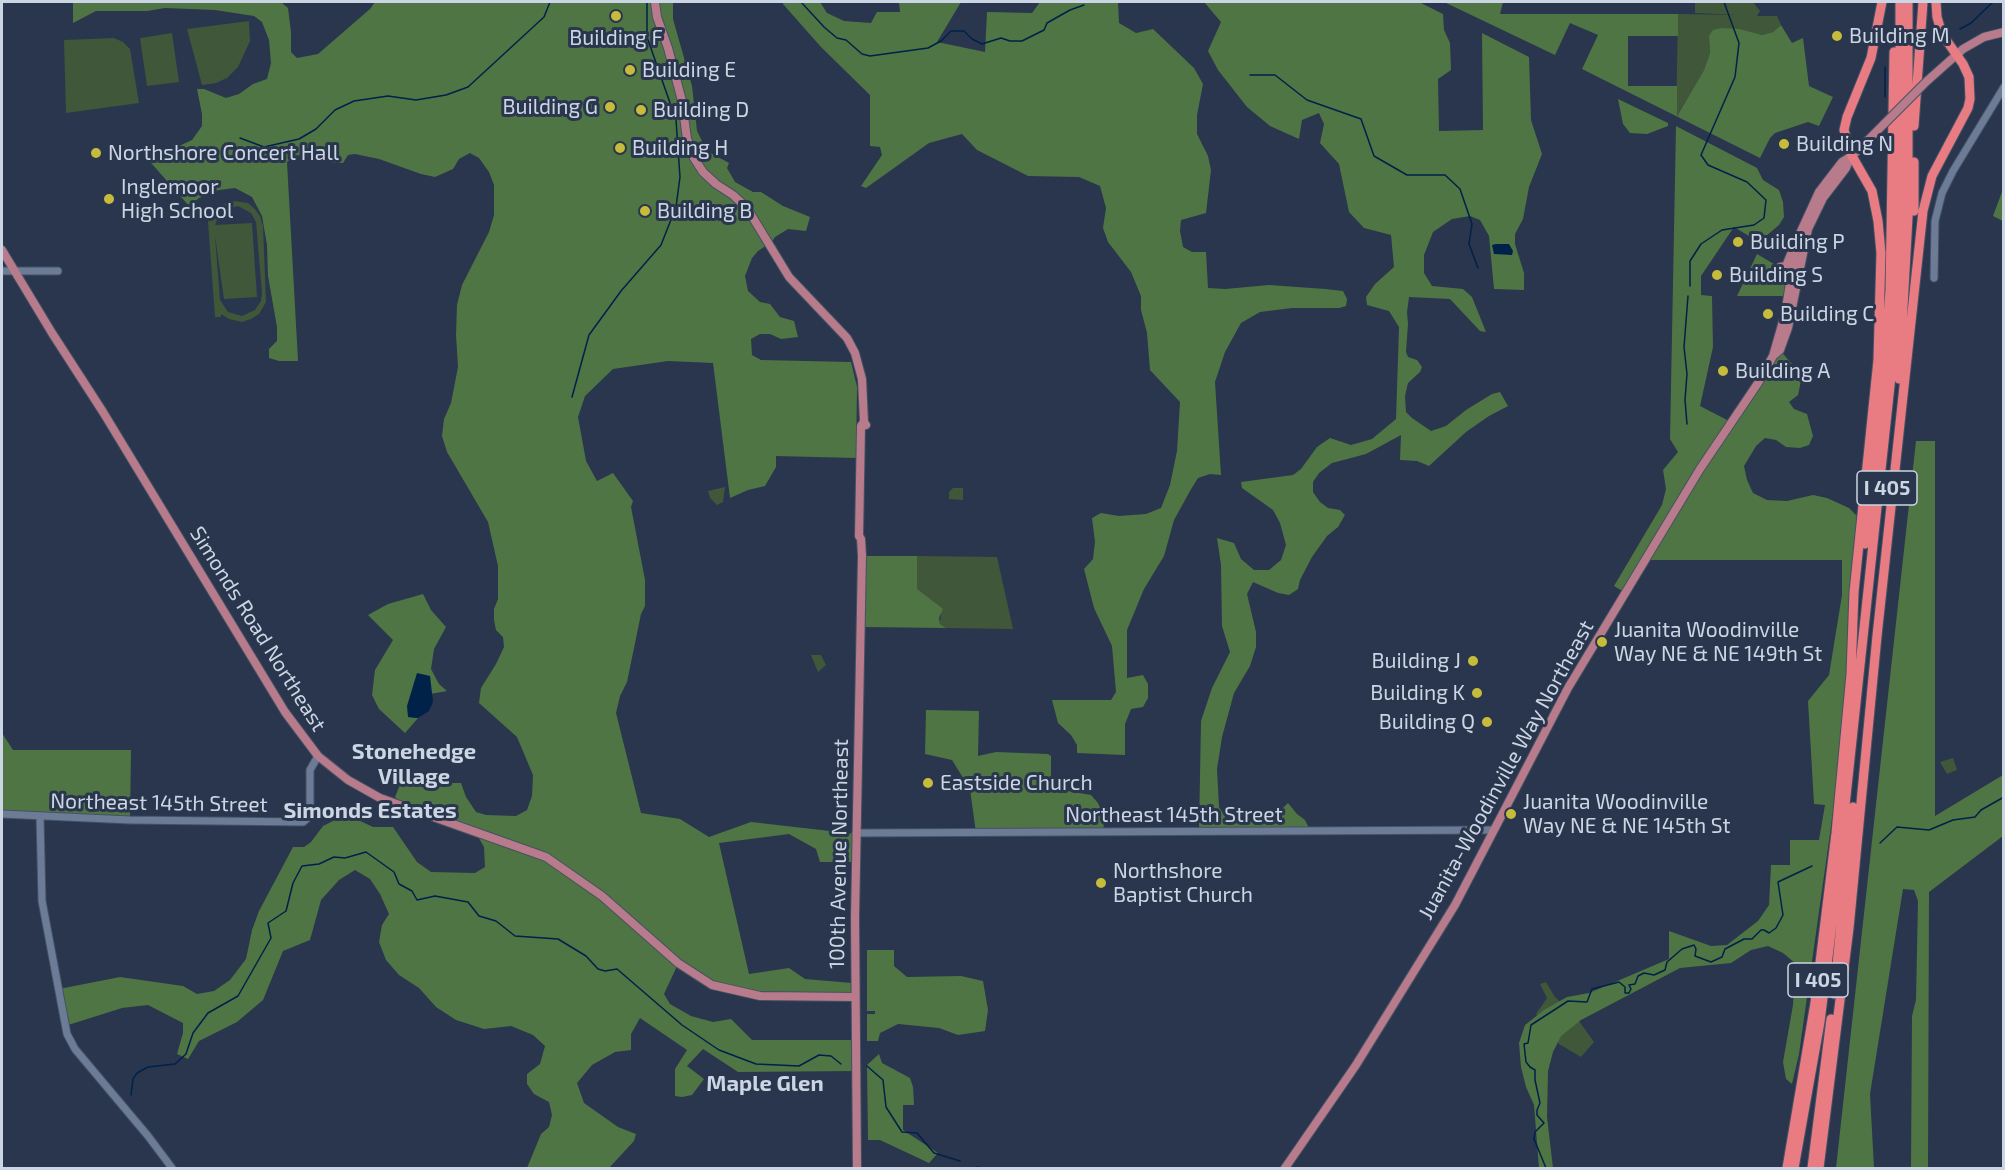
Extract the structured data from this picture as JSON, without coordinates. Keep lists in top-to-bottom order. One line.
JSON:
{"streets":{"highway":["I 405"],"main road":["Simonds Road Northeast","Juanita-Woodinville Way Northeast","100th Avenue Northeast"],"street":["Northeast 145th Street"]},"crossings":[["Simonds Road Northeast","Northeast 145th Street"],["Simonds Road Northeast","100th Avenue Northeast"],["Juanita-Woodinville Way Northeast","Northeast 145th Street"],["Northeast 145th Street","100th Avenue Northeast"]],"districts":["Stonehedge Village","Simonds Estates","Maple Glen"],"places":["Building F","Building M","Building E","Building G","Building D","Building N","Building H","Northshore Concert Hall","Inglemoor High School","Building B","Building P","Building S","Building C","Building A","Juanita Woodinville Way NE & NE 149th St","Building J","Building K","Building Q","Eastside Church","Juanita Woodinville Way NE & NE 145th St","Northshore Baptist Church"]}
